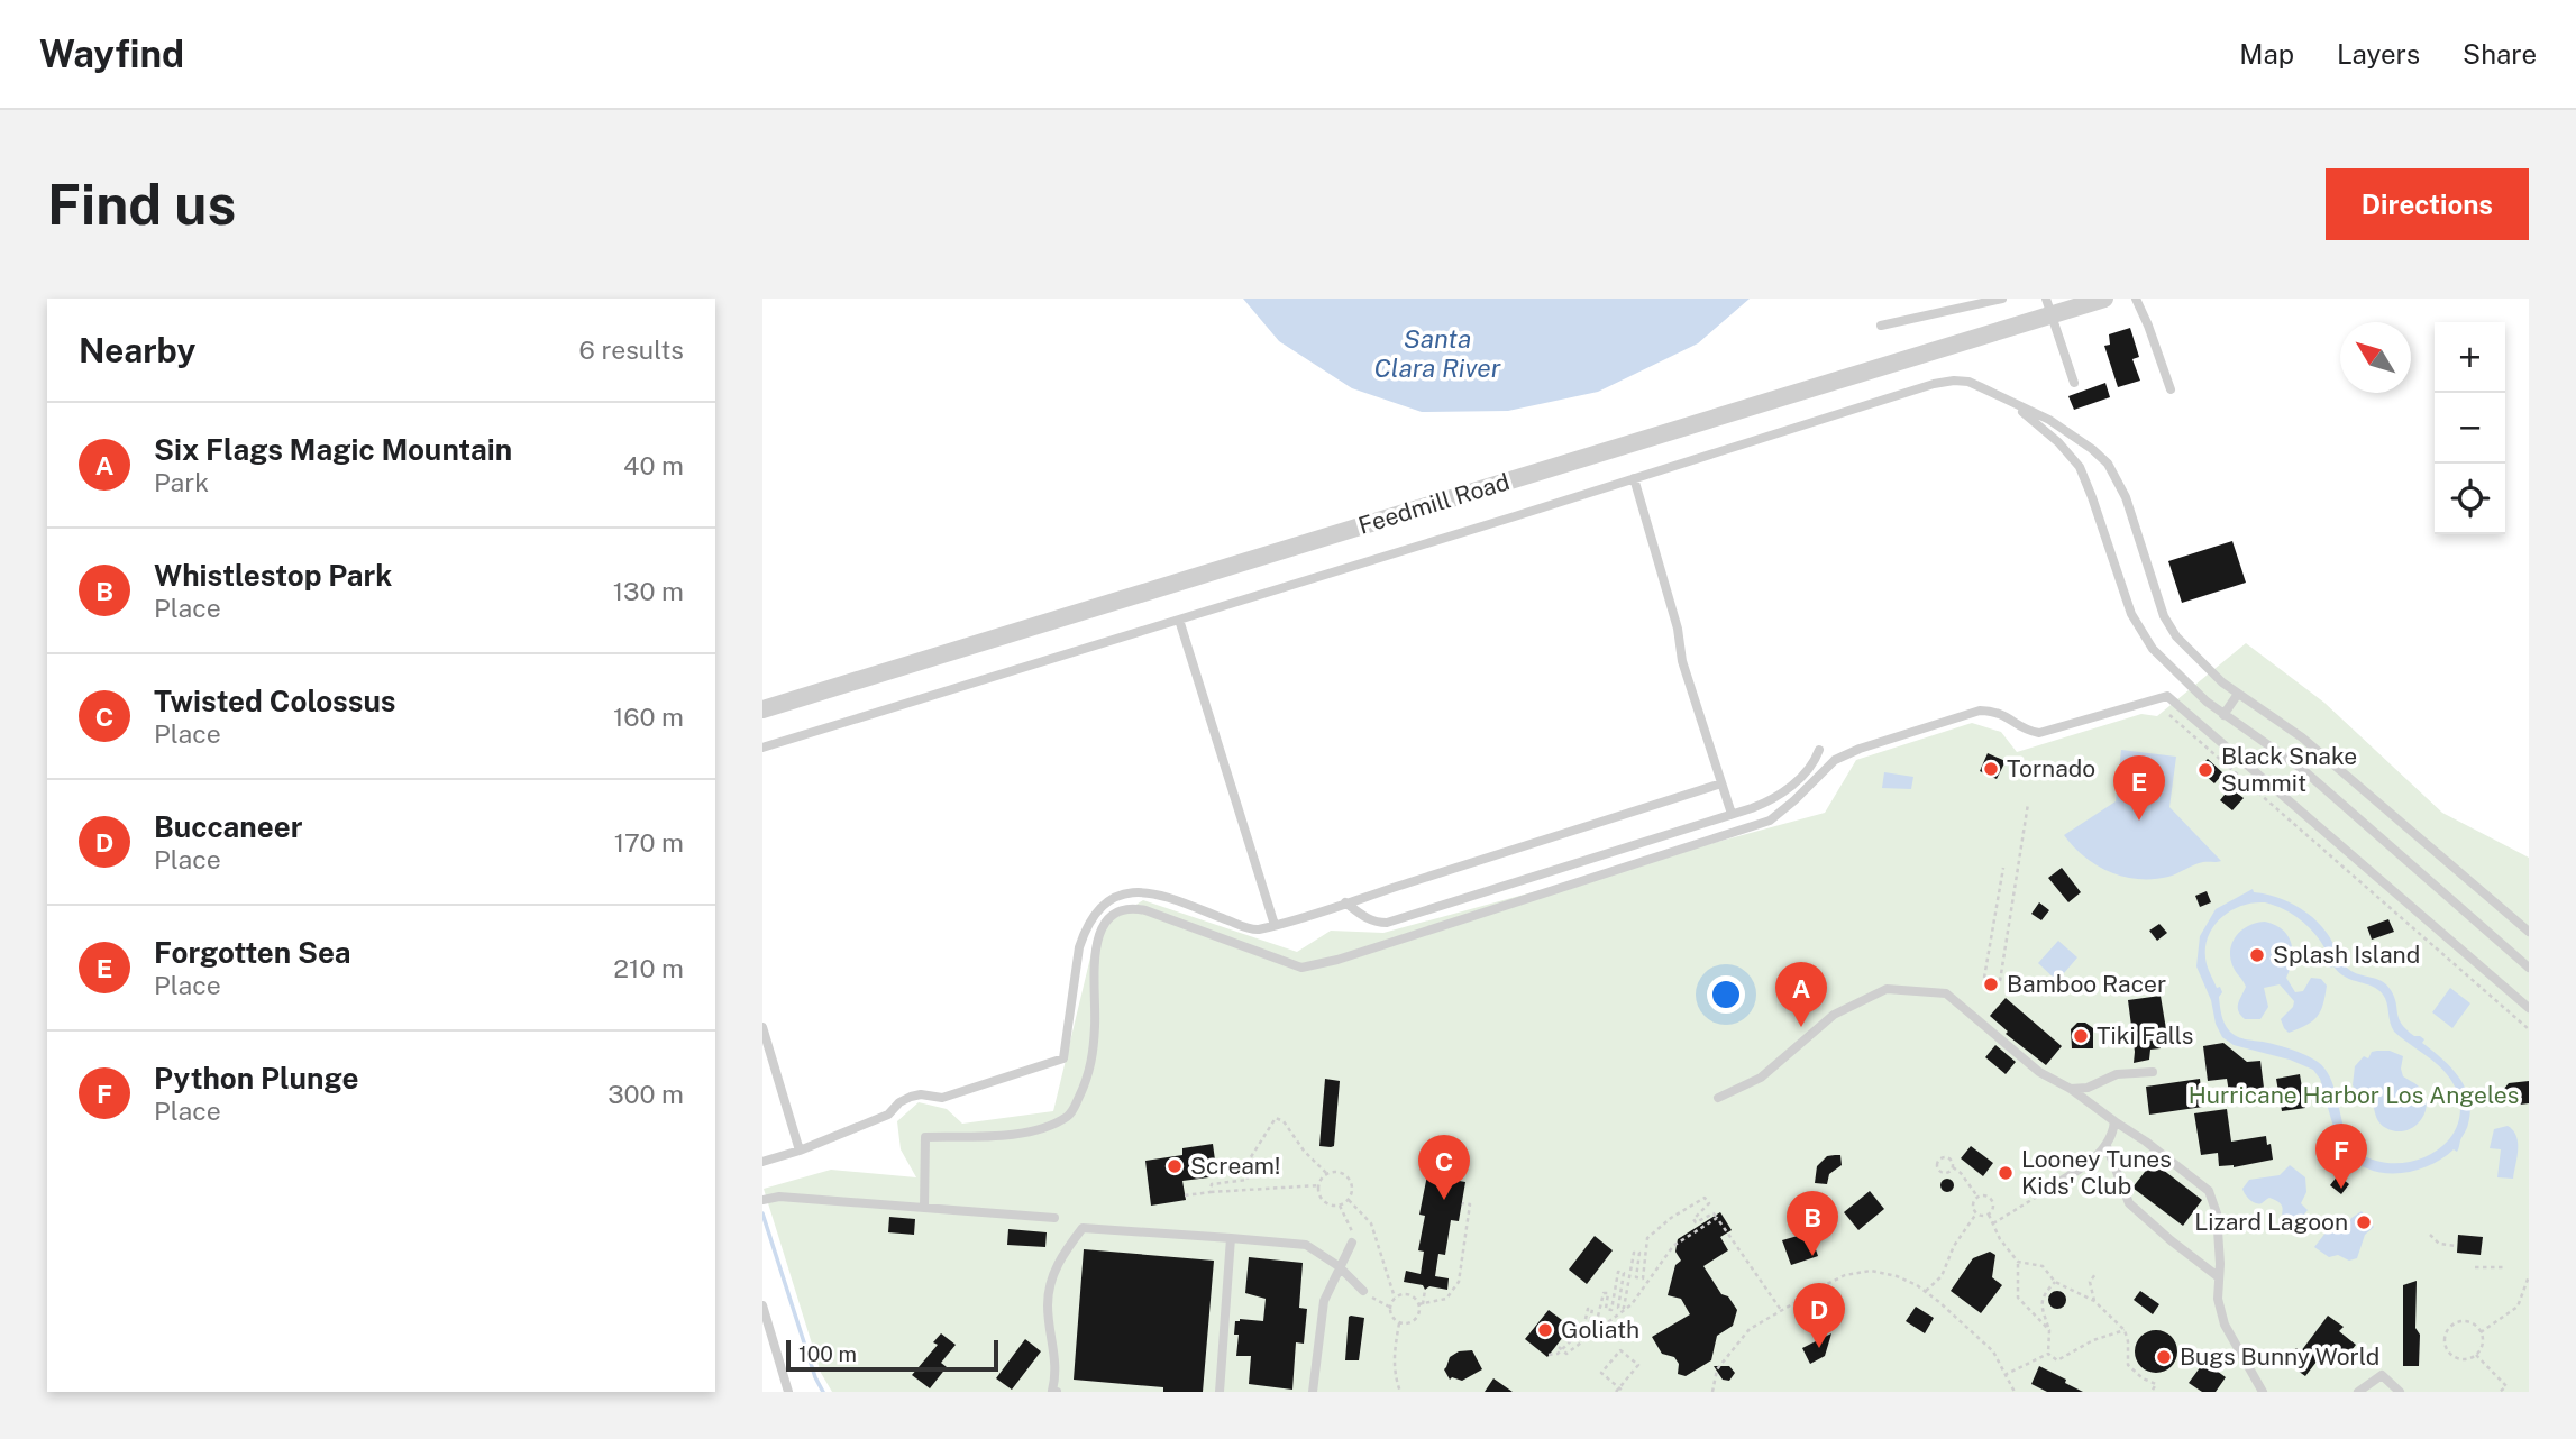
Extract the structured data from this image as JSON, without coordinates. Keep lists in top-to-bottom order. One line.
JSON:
{"streets":{"street":["Feedmill Road"]},"water":["Santa Clara River"],"parks":["Hurricane Harbor Los Angeles"],"places":["Tornado","Black Snake Summit","Splash Island","Bamboo Racer","Tiki Falls","Scream!","Looney Tunes Kids' Club","Lizard Lagoon","Goliath","Bugs Bunny World"],"scale_bar":"100 m","north":"top left","page":{"header":"Wayfind","nav":["Map","Layers","Share"],"buttons":"Directions","title":"Find us","heading":["Nearby","6 results"],"map_buttons":["+","−"],"list":[{"mark":"A","name":"Six Flags Magic Mountain","note":"Park","value":"40 m"},{"mark":"B","name":"Whistlestop Park","note":"Place","value":"130 m"},{"mark":"C","name":"Twisted Colossus","note":"Place","value":"160 m"},{"mark":"D","name":"Buccaneer","note":"Place","value":"170 m"},{"mark":"E","name":"Forgotten Sea","note":"Place","value":"210 m"},{"mark":"F","name":"Python Plunge","note":"Place","value":"300 m"}],"pins":["E","A","F","C","B","D"],"scale":"100 m"}}
